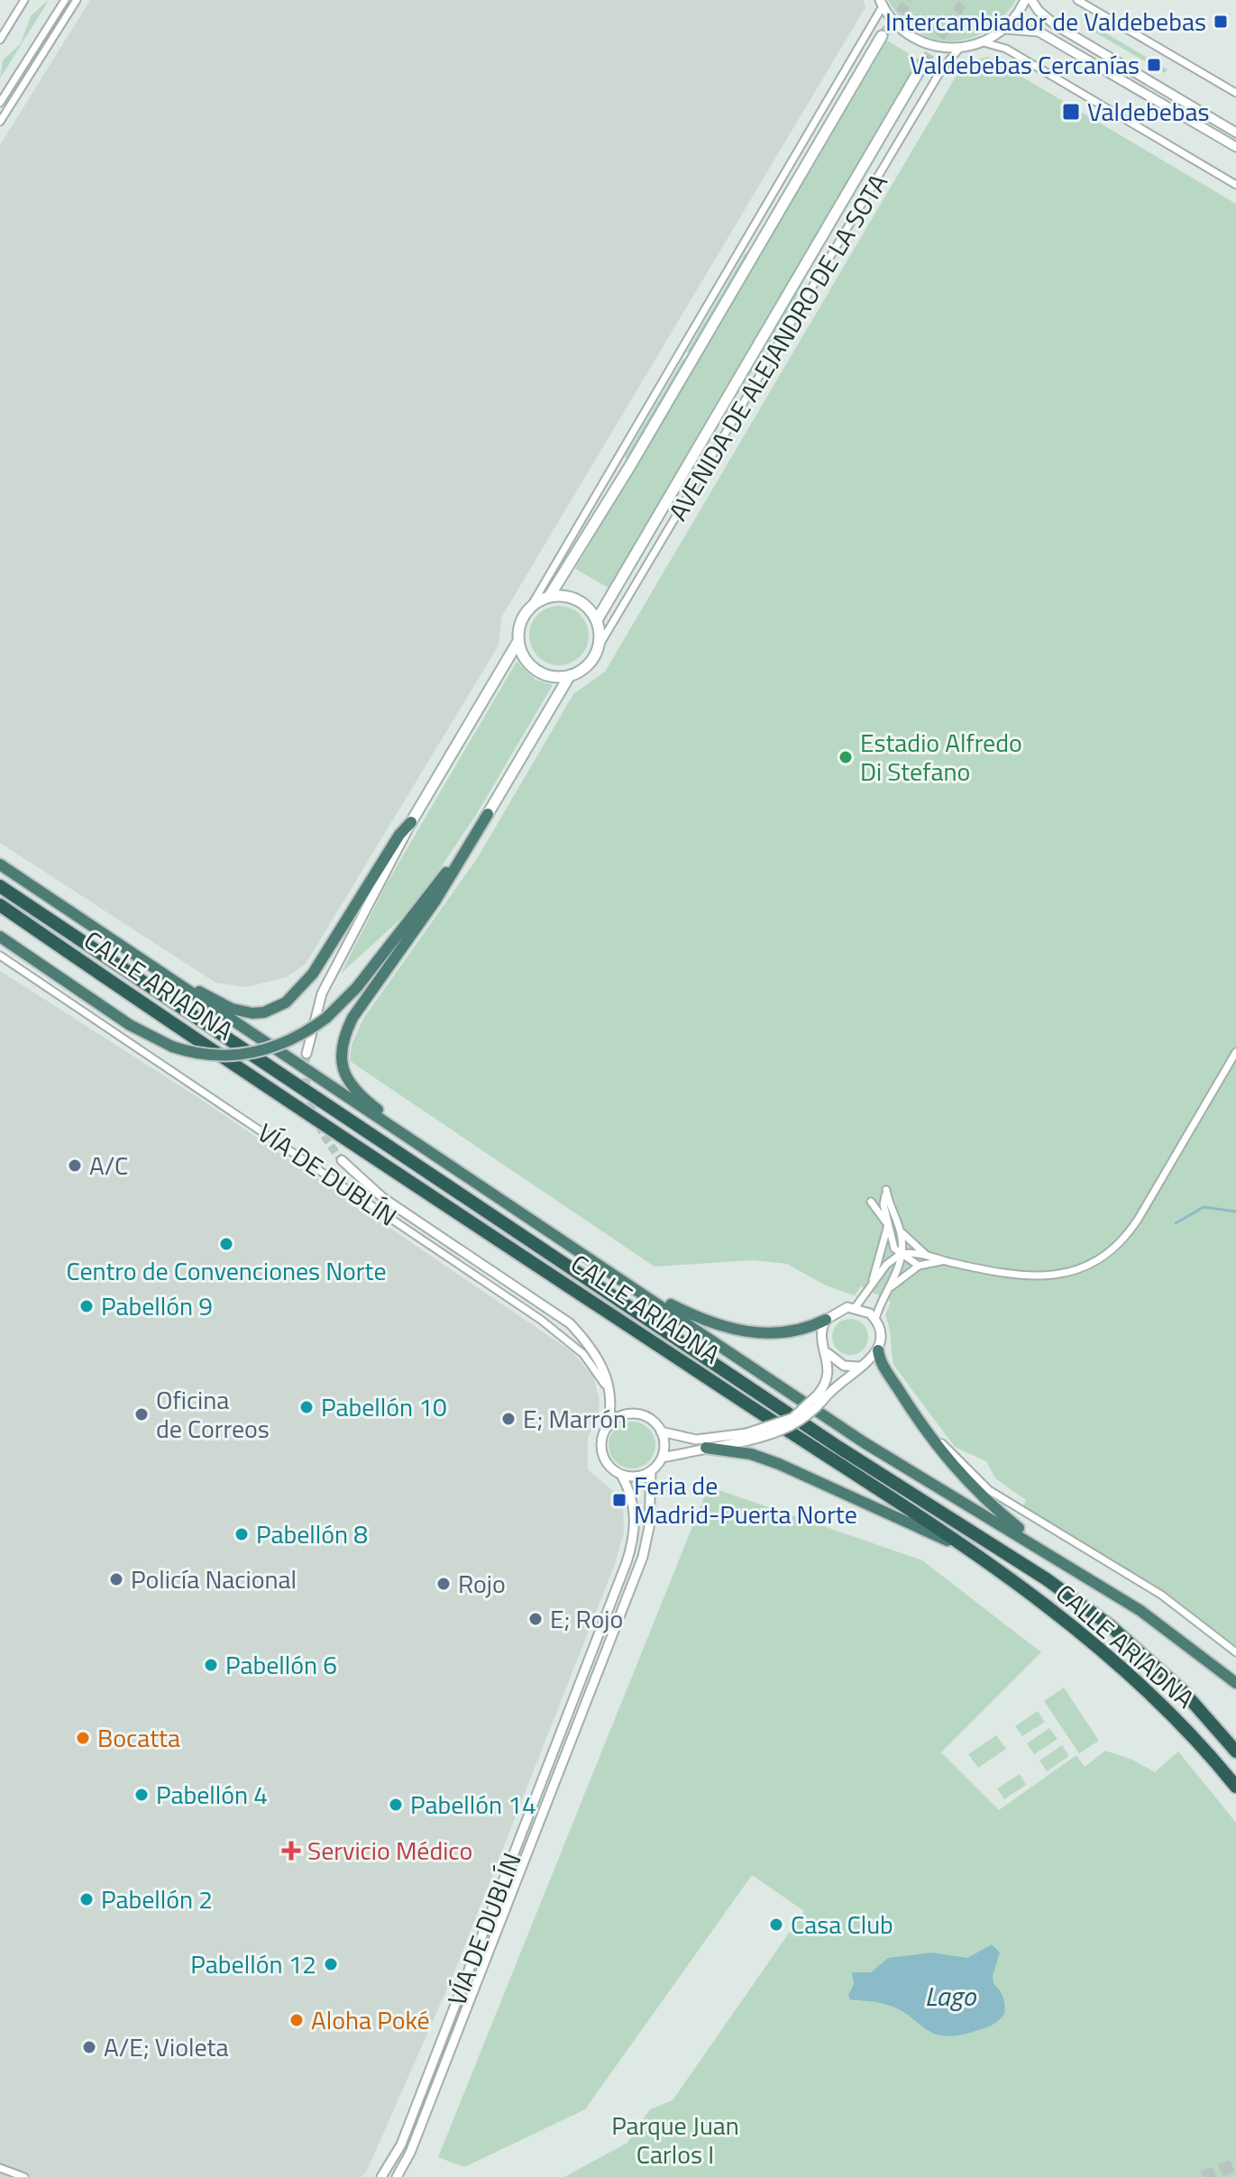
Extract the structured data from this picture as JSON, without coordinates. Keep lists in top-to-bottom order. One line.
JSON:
{"streets":{"highway":["CALLE ARIADNA"],"main road":["AVENIDA DE ALEJANDRO DE LA SOTA"],"street":["VÍA DE DUBLÍN"]},"water":["Lago"],"parks":["Parque Juan Carlos I"],"places":{"transit":["Intercambiador de Valdebebas","Valdebebas Cercanías","Valdebebas","Feria de Madrid-Puerta Norte"],"other":["Estadio Alfredo Di Stefano","A/C","Centro de Convenciones Norte","Pabellón 9","Pabellón 10","Oficina de Correos","E; Marrón","Pabellón 8","Policía Nacional","Rojo","E; Rojo","Pabellón 6","Bocatta","Pabellón 4","Pabellón 14","Pabellón 2","Casa Club","Pabellón 12","Aloha Poké","A/E; Violeta"],"health":["Servicio Médico"]}}
